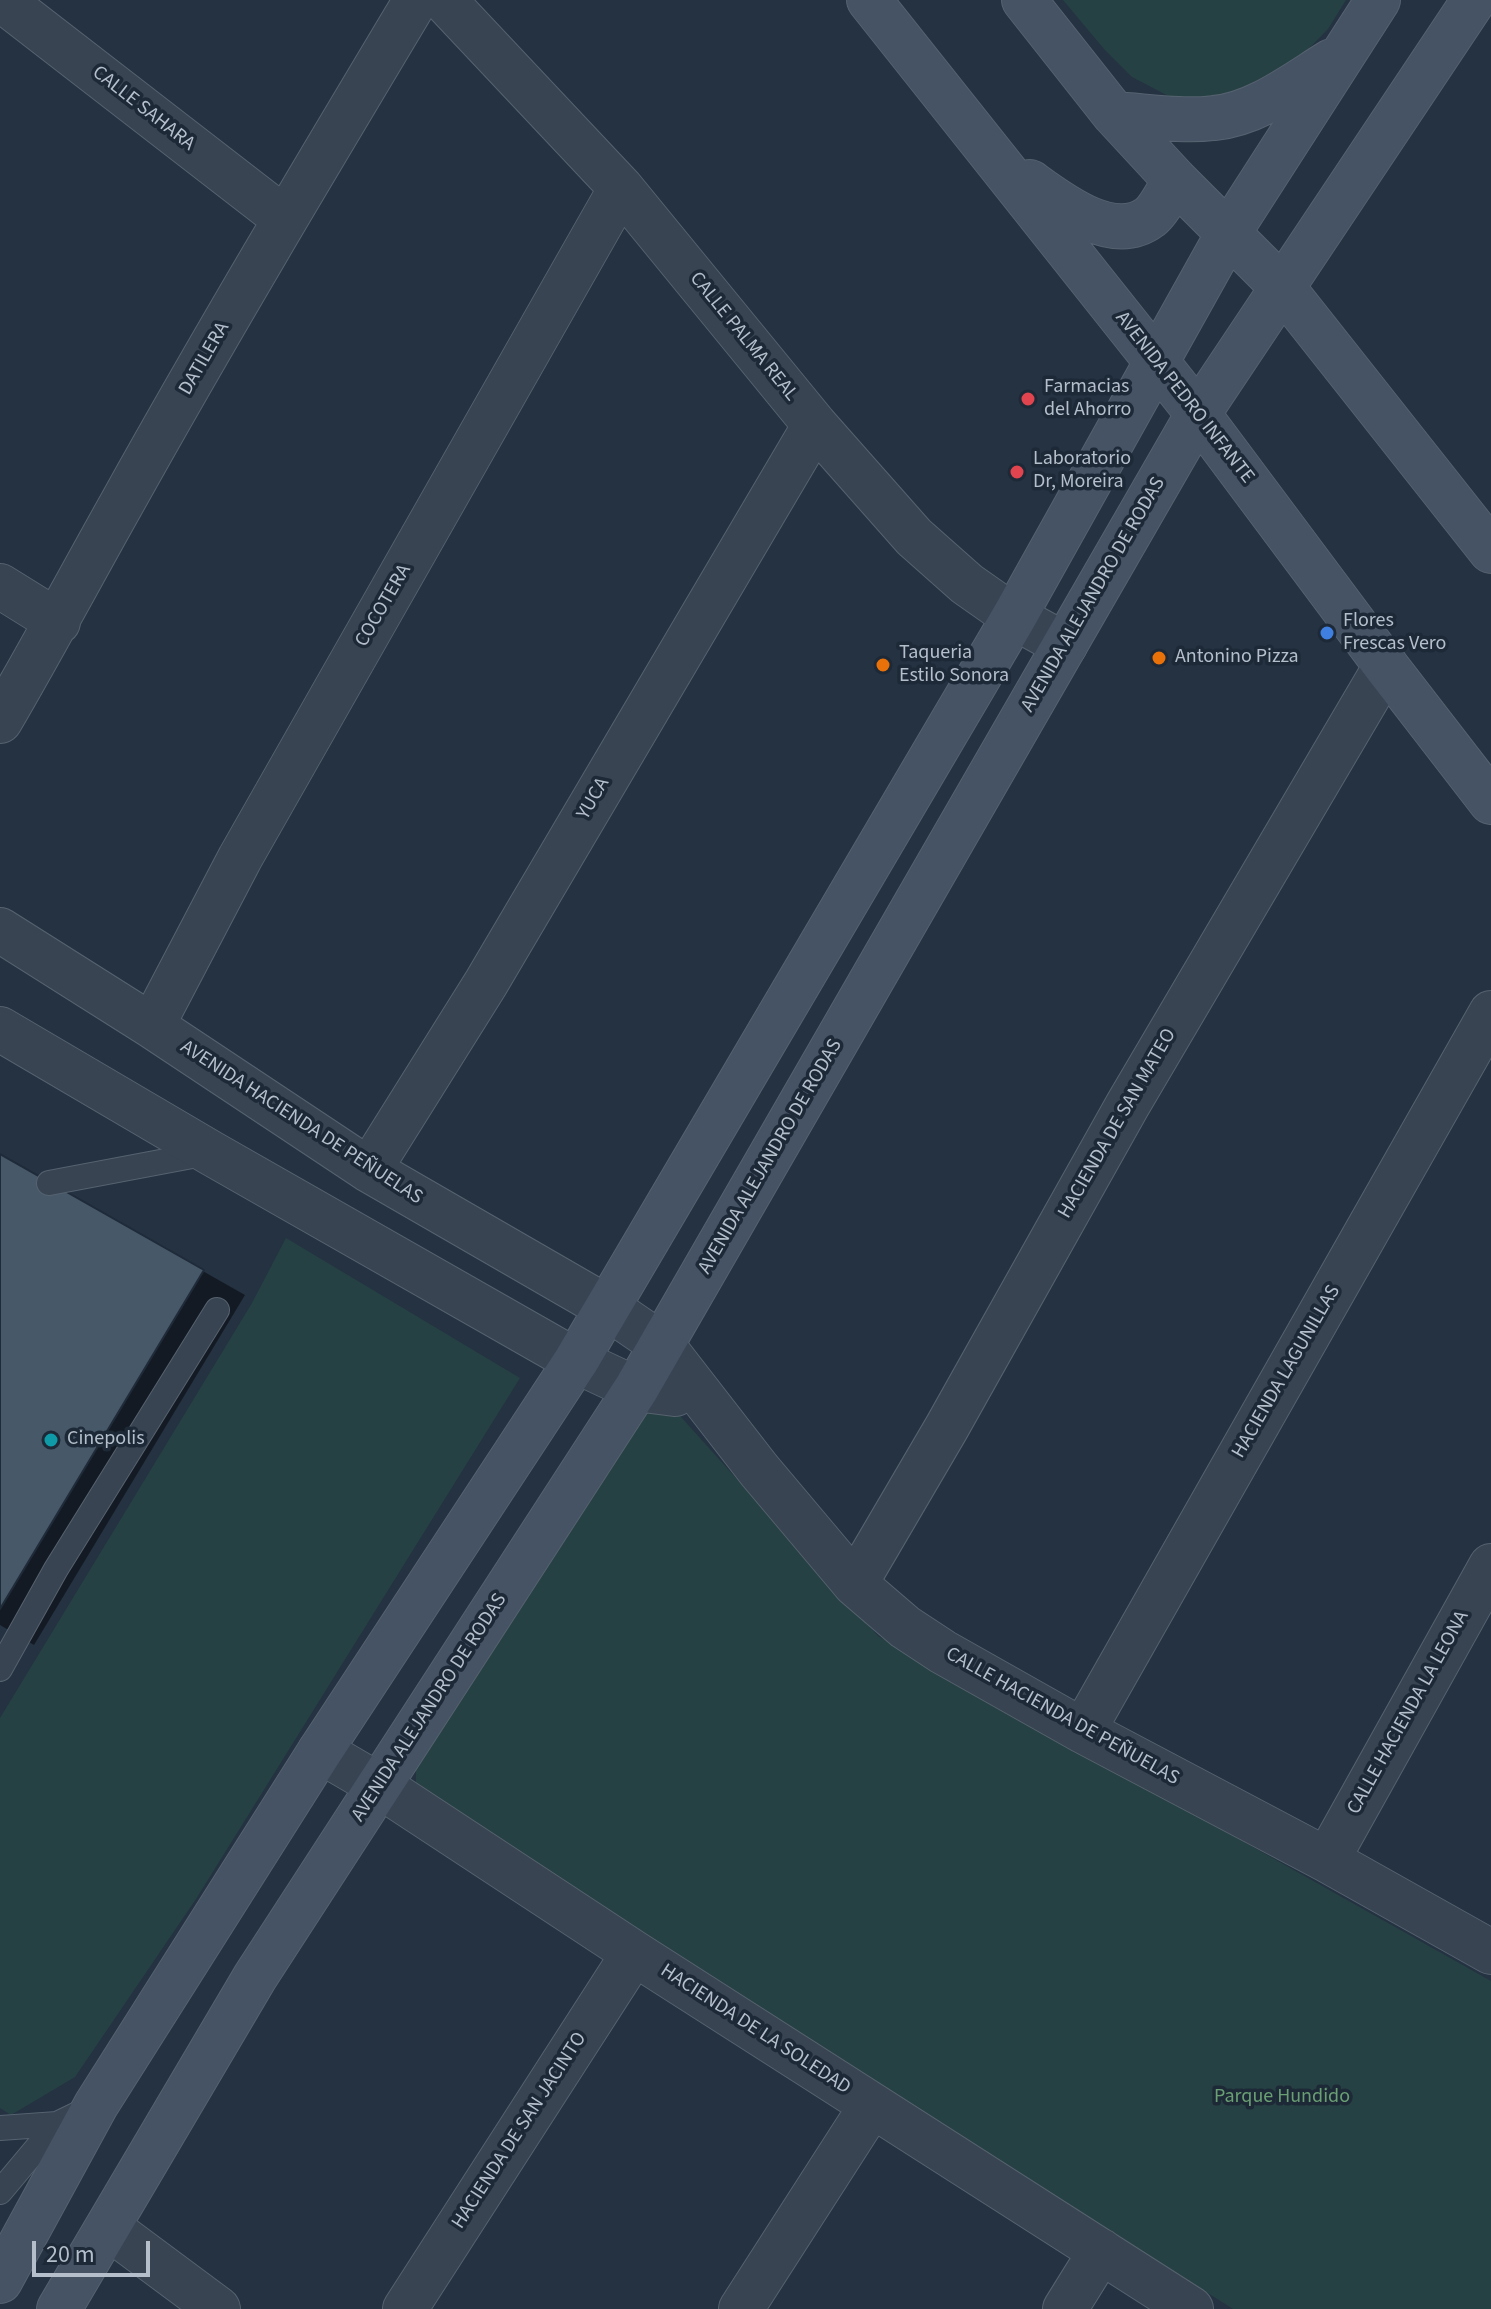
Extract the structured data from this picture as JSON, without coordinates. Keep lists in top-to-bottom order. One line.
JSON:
{"streets":{"street":["CALLE SAHARA","CALLE PALMA REAL","DATILERA","AVENIDA PEDRO INFANTE","AVENIDA ALEJANDRO DE RODAS","COCOTERA","YUCA","AVENIDA HACIENDA DE PEÑUELAS","HACIENDA DE SAN MATEO","HACIENDA LAGUNILLAS","CALLE HACIENDA LA LEONA","CALLE HACIENDA DE PEÑUELAS","HACIENDA DE LA SOLEDAD","HACIENDA DE SAN JACINTO"]},"crossings":[["CALLE SAHARA","DATILERA"],["CALLE PALMA REAL","AVENIDA ALEJANDRO DE RODAS"],["CALLE PALMA REAL","COCOTERA"],["CALLE PALMA REAL","YUCA"],["AVENIDA PEDRO INFANTE","AVENIDA ALEJANDRO DE RODAS"],["AVENIDA PEDRO INFANTE","HACIENDA DE SAN MATEO"],["AVENIDA ALEJANDRO DE RODAS","CALLE HACIENDA DE PEÑUELAS"],["AVENIDA ALEJANDRO DE RODAS","HACIENDA DE LA SOLEDAD"],["COCOTERA","AVENIDA HACIENDA DE PEÑUELAS"],["YUCA","AVENIDA HACIENDA DE PEÑUELAS"],["AVENIDA HACIENDA DE PEÑUELAS","CALLE HACIENDA DE PEÑUELAS"],["HACIENDA DE SAN MATEO","CALLE HACIENDA DE PEÑUELAS"],["HACIENDA LAGUNILLAS","CALLE HACIENDA DE PEÑUELAS"],["CALLE HACIENDA LA LEONA","CALLE HACIENDA DE PEÑUELAS"],["HACIENDA DE LA SOLEDAD","HACIENDA DE SAN JACINTO"]],"parks":["Parque Hundido"],"places":["Farmacias del Ahorro","Laboratorio Dr, Moreira","Flores Frescas Vero","Antonino Pizza","Taqueria Estilo Sonora","Cinepolis"],"scale_bar":"20 m"}
